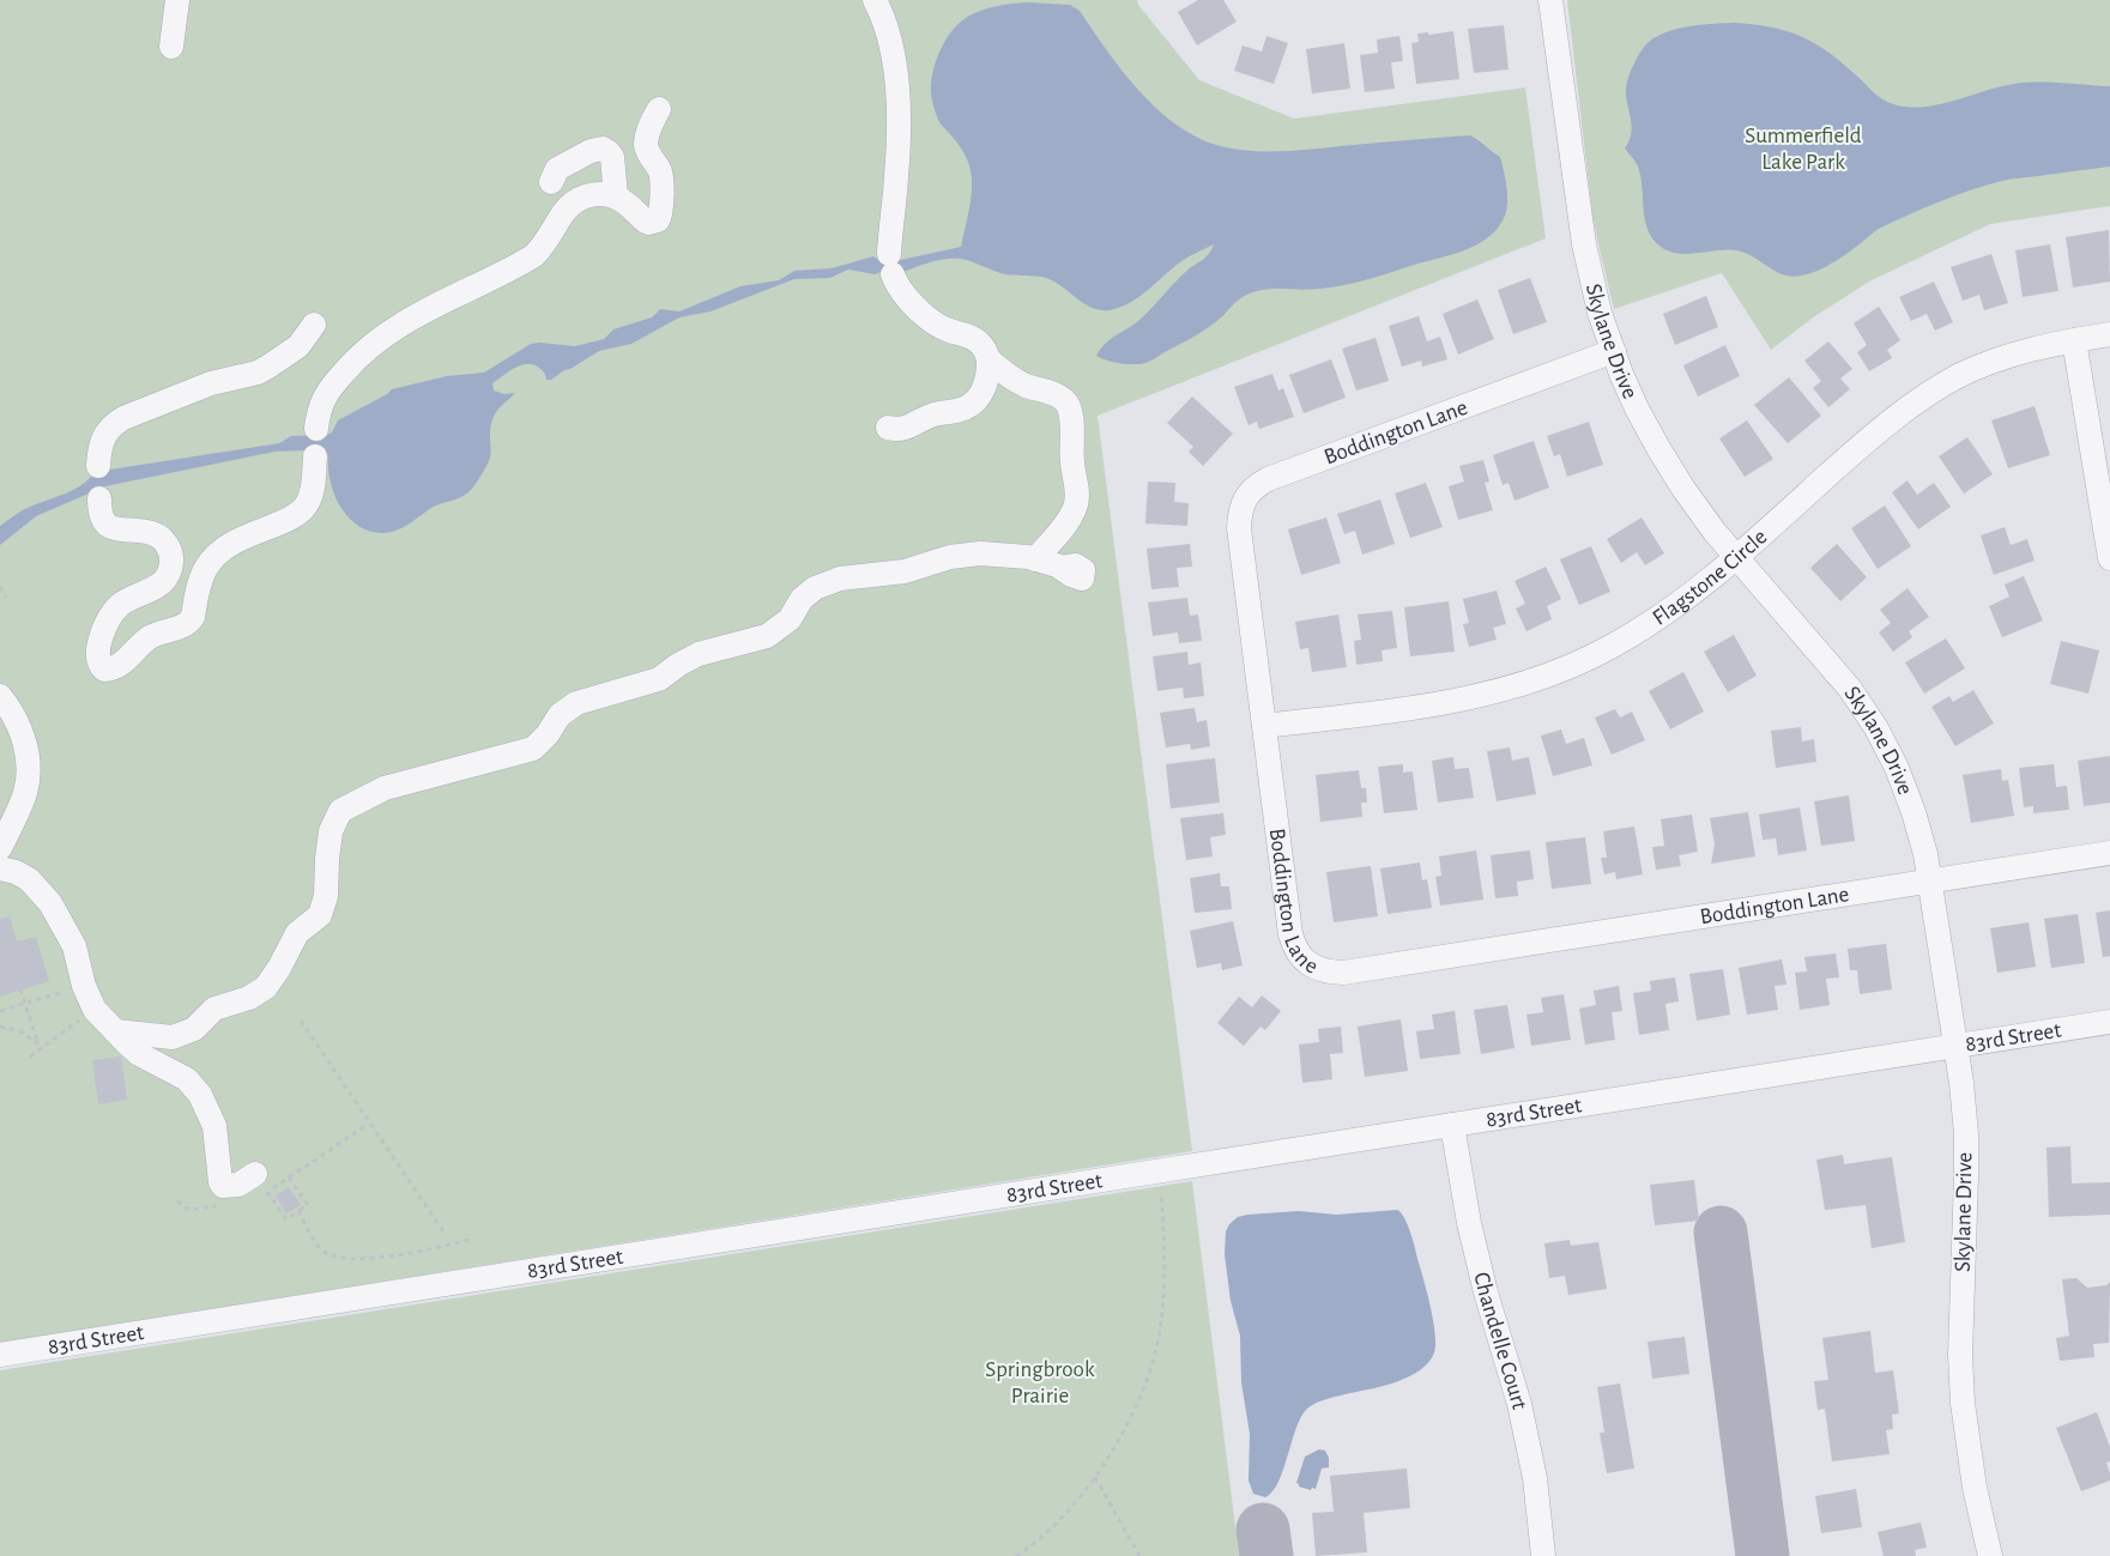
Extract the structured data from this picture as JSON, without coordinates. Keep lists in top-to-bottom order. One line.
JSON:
{"streets":{"street":["Skylane Drive","Boddington Lane","Flagstone Circle","83rd Street","Chandelle Court"]},"crossings":[["Skylane Drive","Boddington Lane"],["Skylane Drive","Flagstone Circle"],["Skylane Drive","83rd Street"],["Boddington Lane","Flagstone Circle"],["83rd Street","Chandelle Court"]],"parks":["Summerfield Lake Park","Springbrook Prairie"]}
